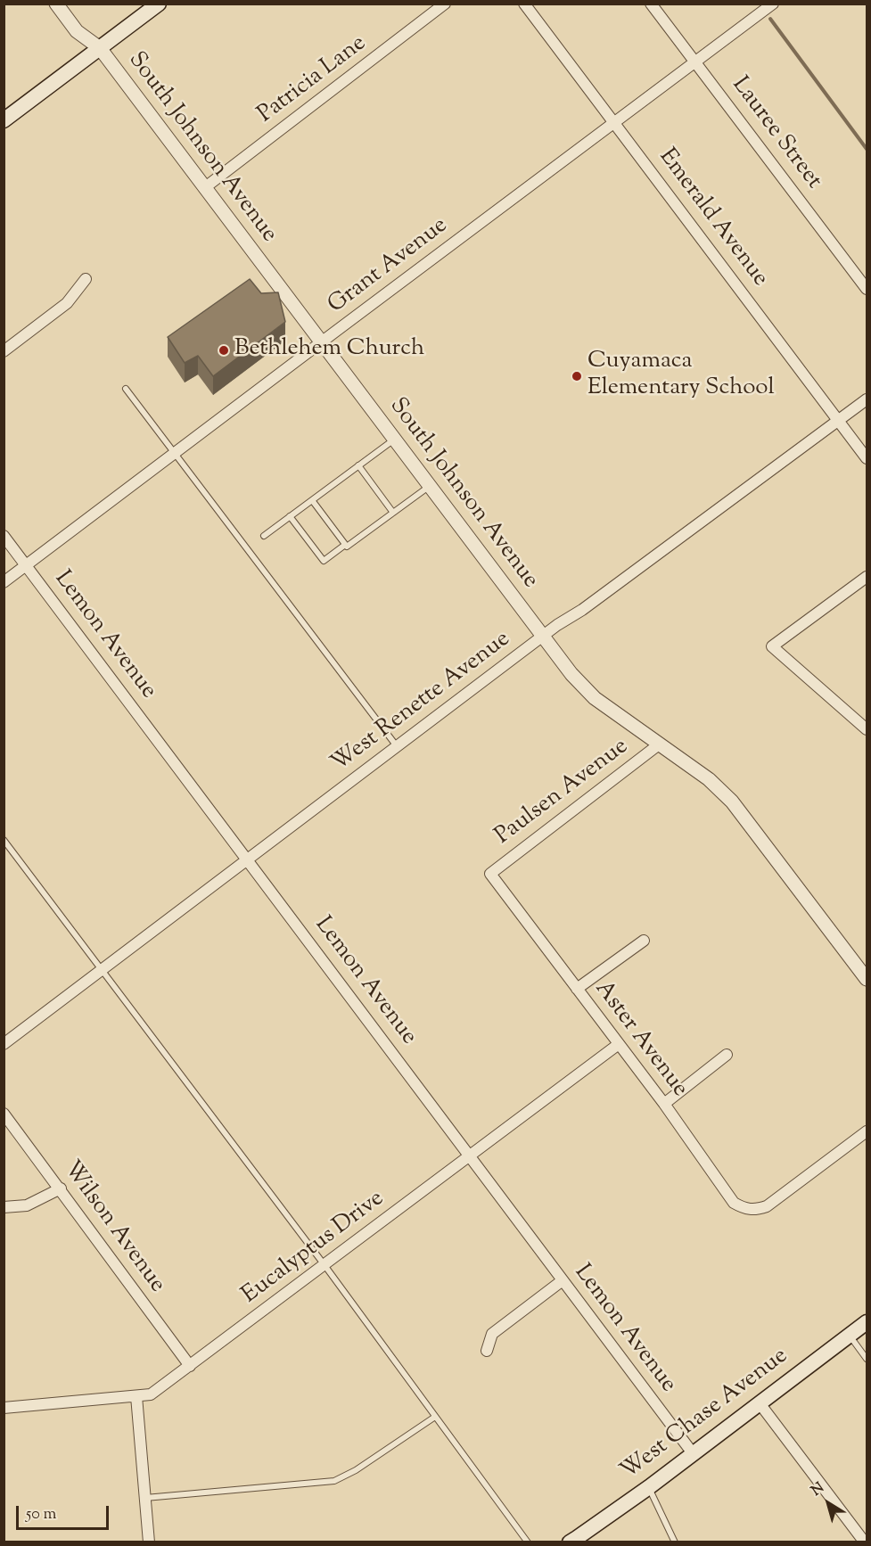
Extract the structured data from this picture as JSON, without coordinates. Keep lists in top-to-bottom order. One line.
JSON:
{"streets":{"main road":["West Chase Avenue"],"street":["Patricia Lane","Lauree Street","South Johnson Avenue","Emerald Avenue","Grant Avenue","Lemon Avenue","West Renette Avenue","Paulsen Avenue","Aster Avenue","Wilson Avenue","Eucalyptus Drive"]},"crossings":[["Patricia Lane","South Johnson Avenue"],["Lauree Street","Grant Avenue"],["South Johnson Avenue","Grant Avenue"],["South Johnson Avenue","West Renette Avenue"],["South Johnson Avenue","Paulsen Avenue"],["Emerald Avenue","Grant Avenue"],["Emerald Avenue","West Renette Avenue"],["Grant Avenue","Lemon Avenue"],["Lemon Avenue","West Renette Avenue"],["Lemon Avenue","Eucalyptus Drive"],["Lemon Avenue","West Chase Avenue"],["Paulsen Avenue","Aster Avenue"],["Aster Avenue","Eucalyptus Drive"],["Wilson Avenue","Eucalyptus Drive"]],"places":["Bethlehem Church","Cuyamaca Elementary School"],"scale_bar":"50 m","north":"top left"}
